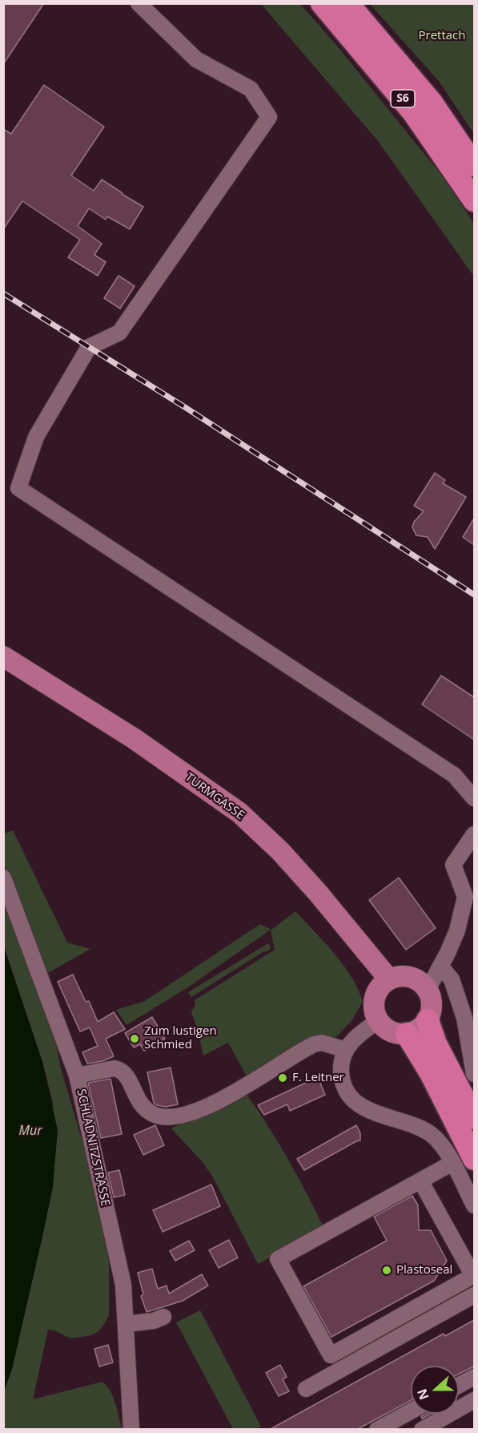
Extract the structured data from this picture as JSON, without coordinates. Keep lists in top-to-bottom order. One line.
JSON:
{"streets":{"highway":["S6"],"main road":["TURMGASSE"],"street":["SCHLADNITZSTRASSE"]},"water":["Mur"],"parks":["Prettach"],"places":["Zum lustigen Schmied","F. Leitner","Plastoseal"],"north":"left"}
